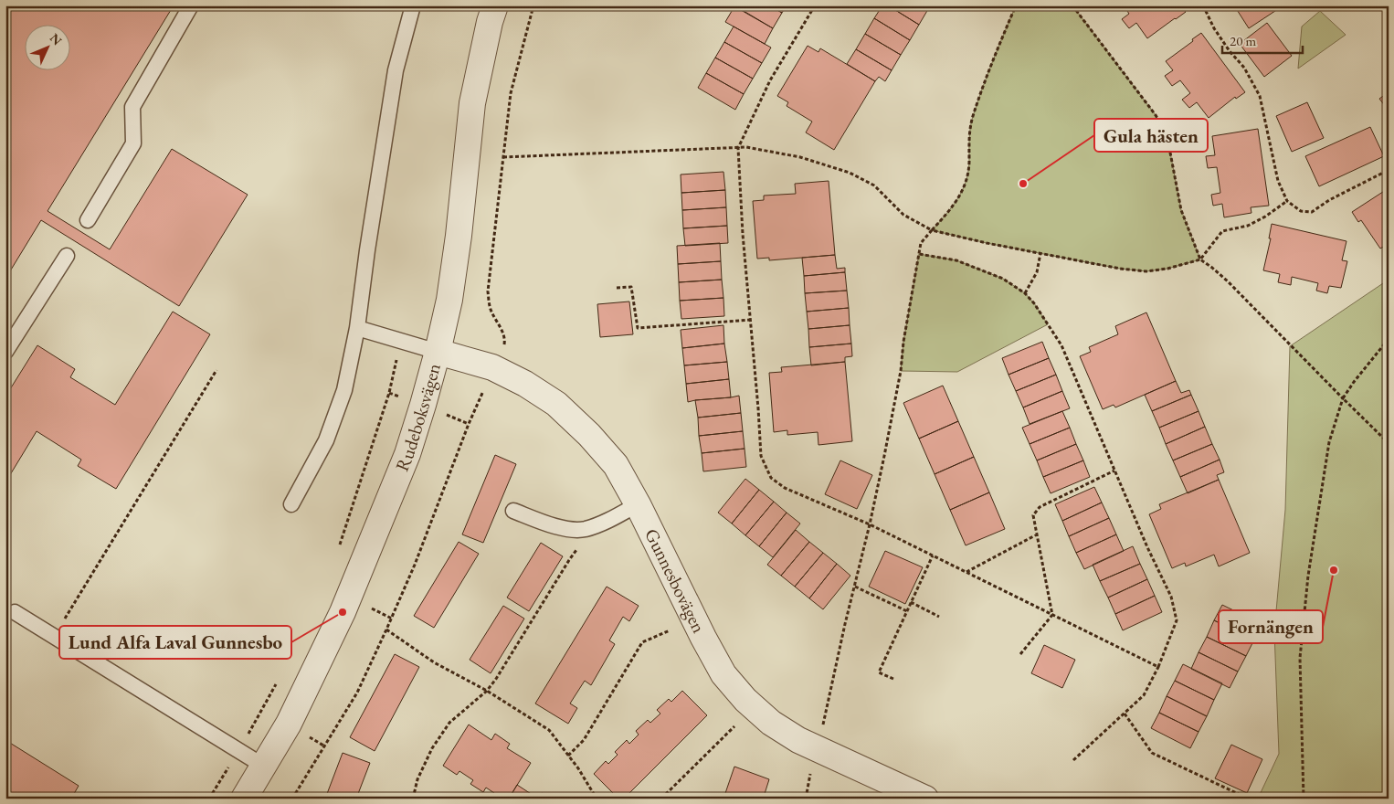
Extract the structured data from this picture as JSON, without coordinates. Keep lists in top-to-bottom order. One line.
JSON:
{"streets":{"street":["Rudeboksvägen","Gunnesbovägen"]},"crossings":[["Rudeboksvägen","Gunnesbovägen"]],"places":["Gula hästen","Fornängen","Lund Alfa Laval Gunnesbo"],"scale_bar":"20 m","north":"top right"}
